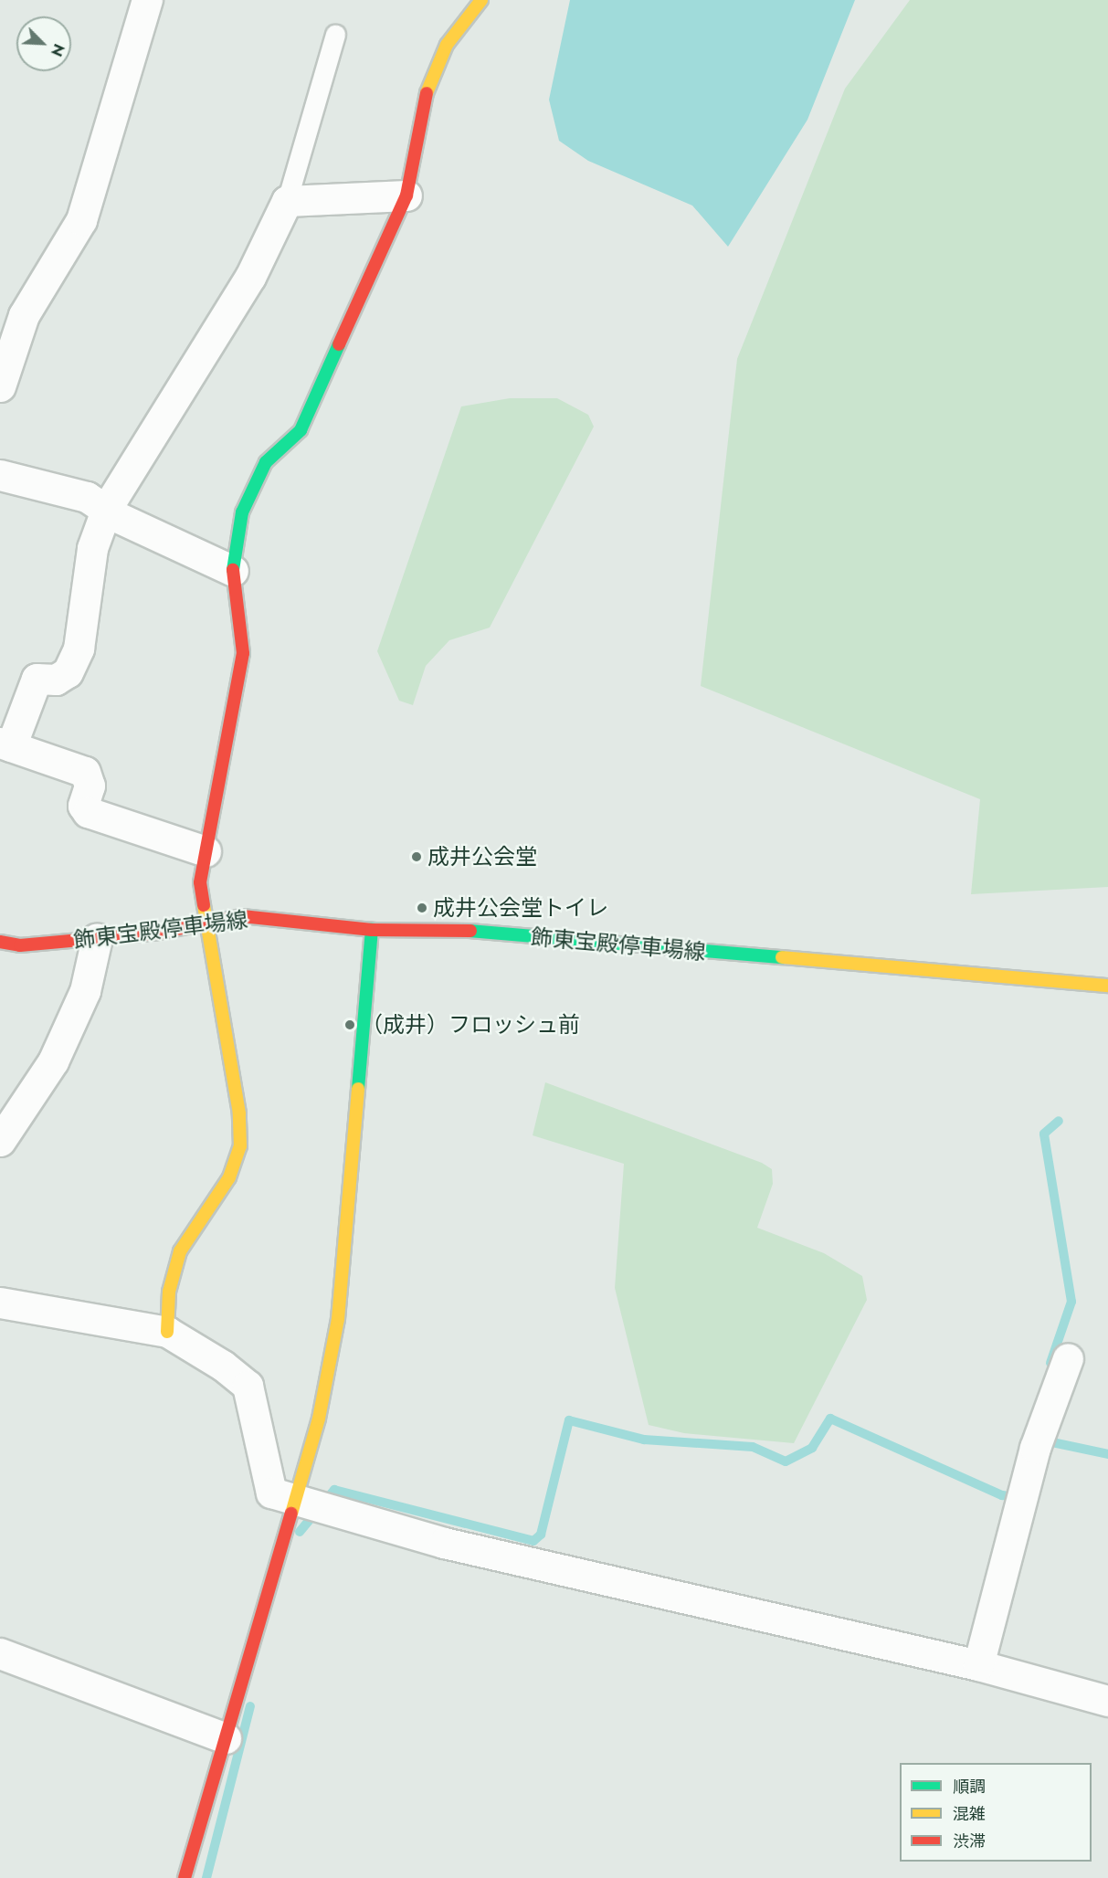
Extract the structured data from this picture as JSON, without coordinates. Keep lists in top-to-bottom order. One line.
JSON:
{"streets":{"street":["飾東宝殿停車場線"]},"places":["成井公会堂","成井公会堂トイレ","（成井）フロッシュ前"],"legend":["順調","混雑","渋滞"],"north":"bottom right"}
